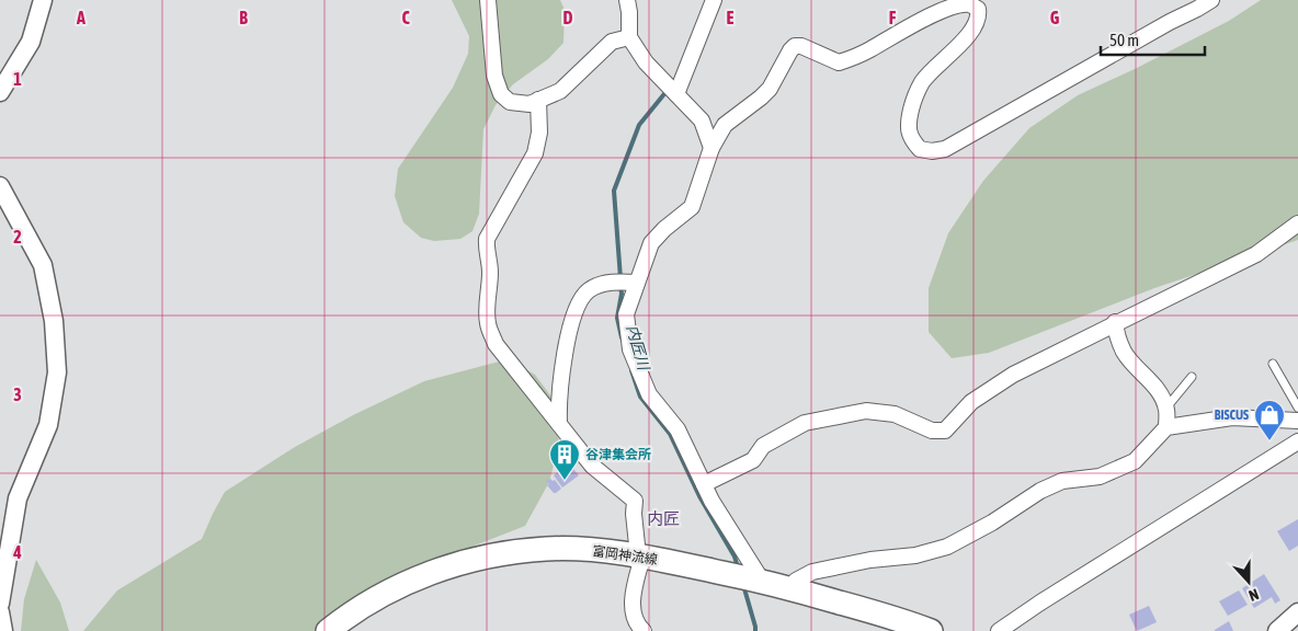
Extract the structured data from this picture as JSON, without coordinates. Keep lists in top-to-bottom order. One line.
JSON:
{"streets":{"main road":["富岡神流線"]},"districts":["内匠"],"water":["内匠川"],"places":{"shop":["BISCUS"],"building":["谷津集会所"]},"scale_bar":"50 m","north":"bottom","grid":{"columns":["A","B","C","D","E","F","G"],"rows":["1","2","3","4"]}}
